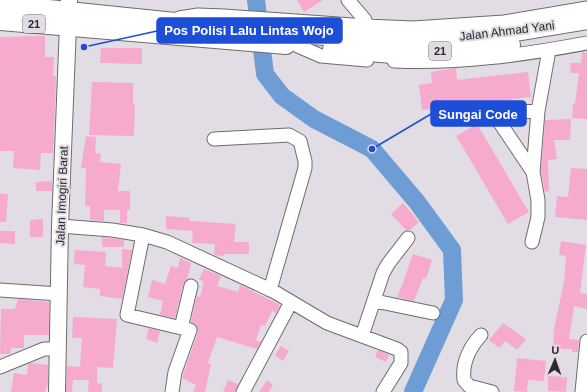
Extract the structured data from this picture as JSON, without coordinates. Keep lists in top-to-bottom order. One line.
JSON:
{"streets":{"highway":["21","Jalan Ahmad Yani"],"main road":["Jalan Imogiri Barat"]},"crossings":[["21","Jalan Ahmad Yani"],["21","Jalan Imogiri Barat"],["Jalan Ahmad Yani","Jalan Imogiri Barat"]],"places":["Pos Polisi Lalu Lintas Wojo","Sungai Code"],"north":"top"}
